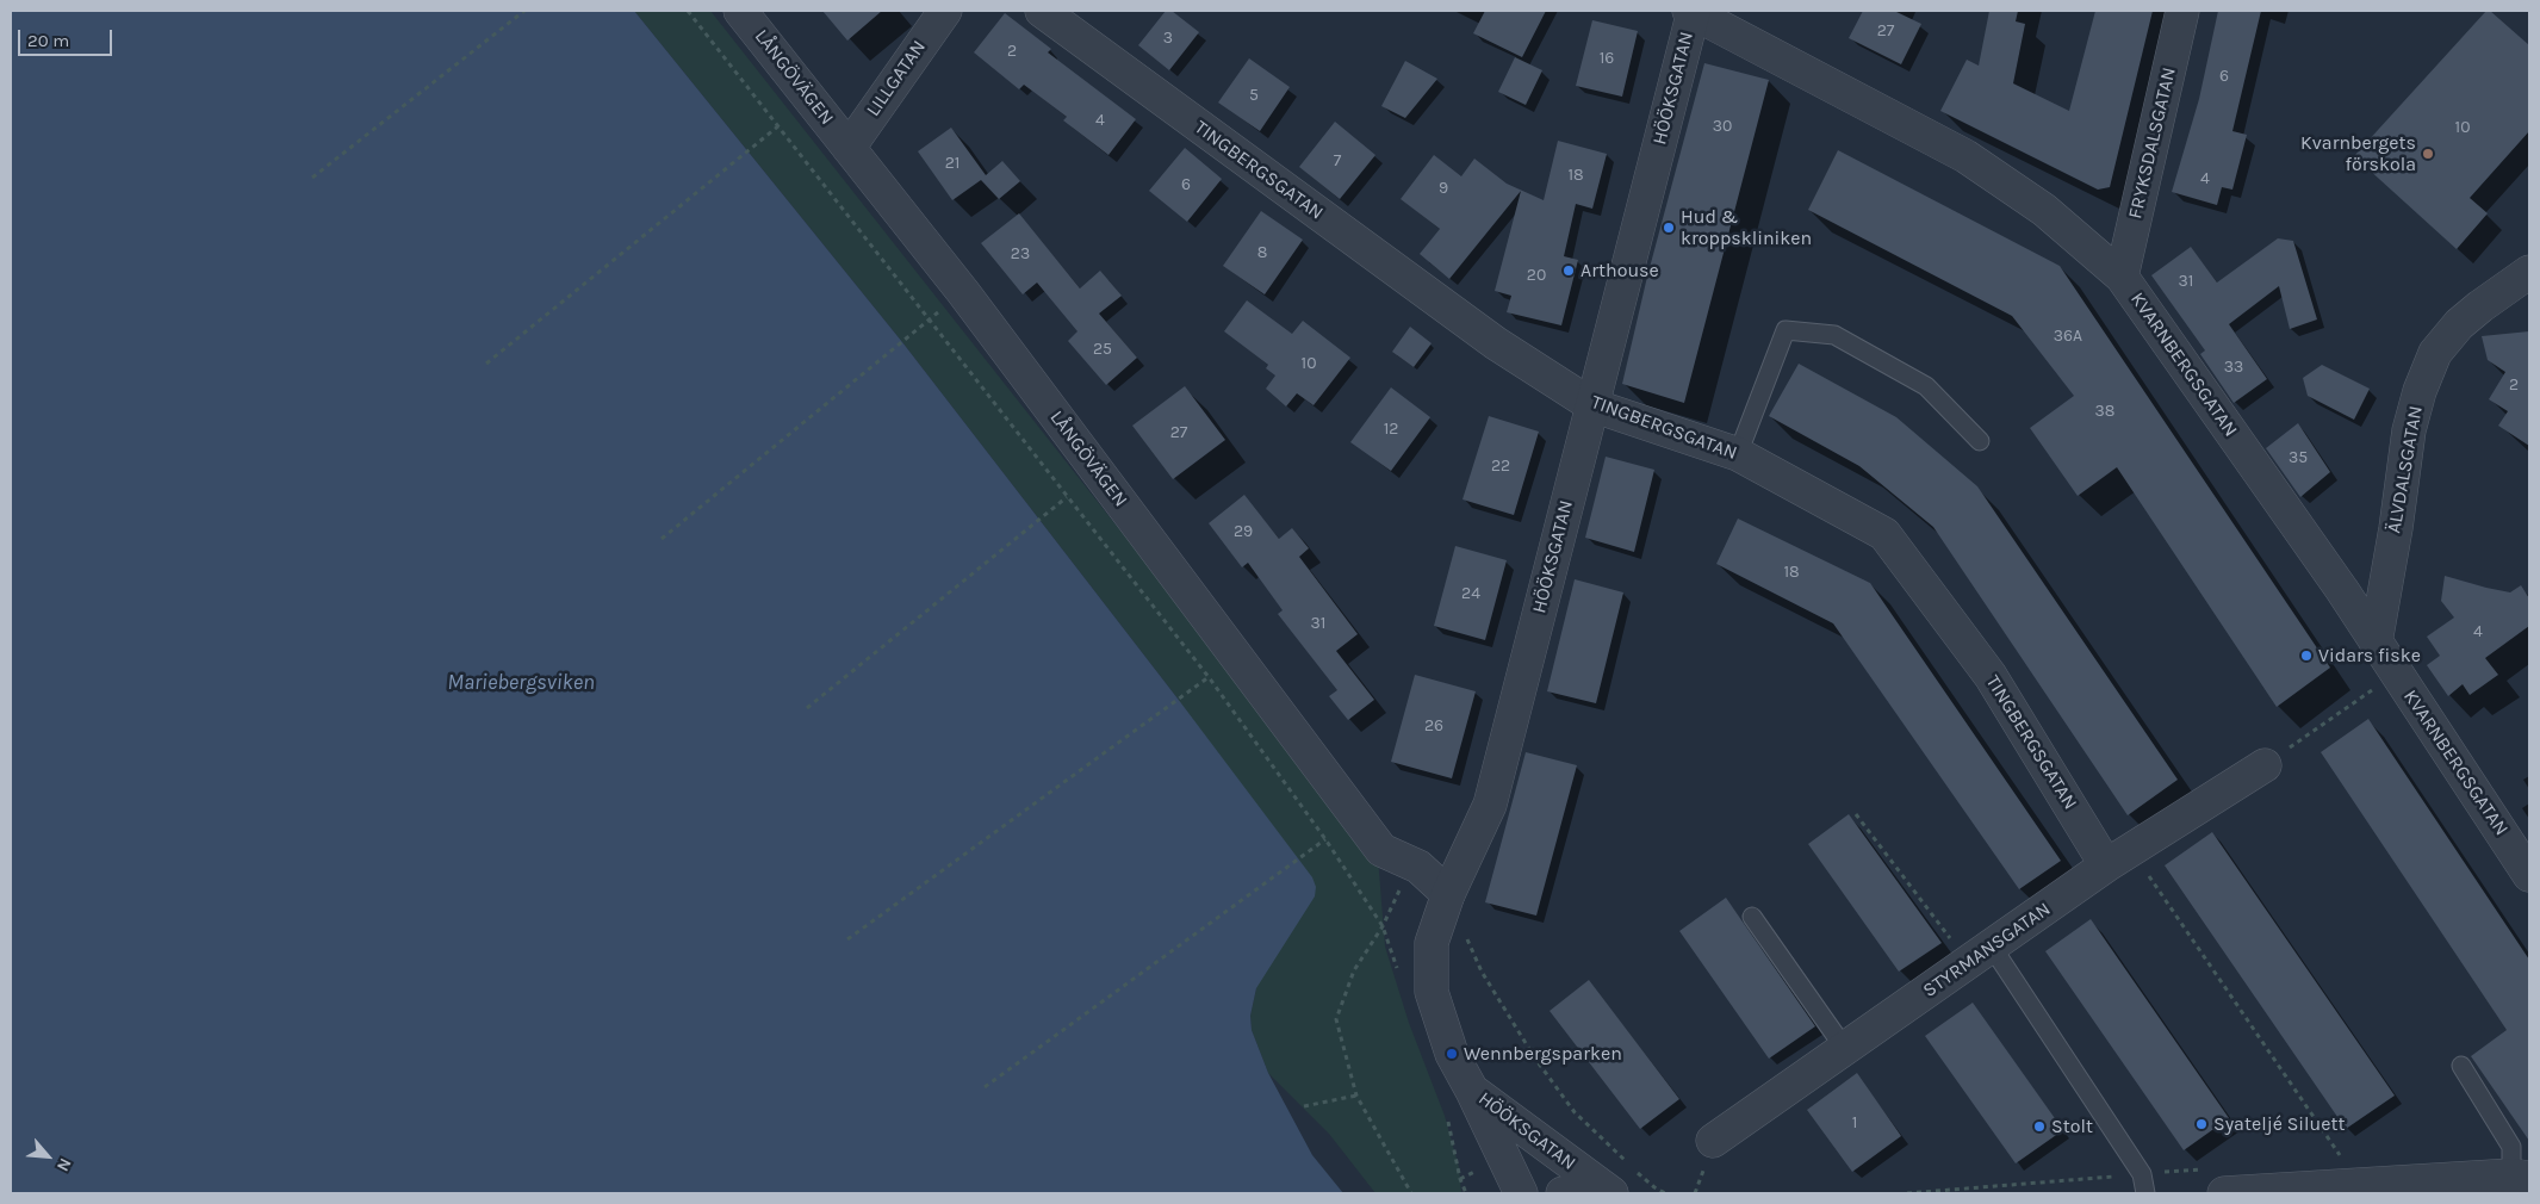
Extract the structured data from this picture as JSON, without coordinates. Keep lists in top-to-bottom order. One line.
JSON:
{"streets":{"street":["LÅNGÖVÄGEN","LILLGATAN","HÖÖKSGATAN","FRYKSDALSGATAN","TINGBERGSGATAN","KVARNBERGSGATAN","ÄLVDALSGATAN","STYRMANSGATAN"]},"crossings":[["LÅNGÖVÄGEN","LILLGATAN"],["LÅNGÖVÄGEN","HÖÖKSGATAN"],["HÖÖKSGATAN","TINGBERGSGATAN"],["HÖÖKSGATAN","KVARNBERGSGATAN"],["FRYKSDALSGATAN","KVARNBERGSGATAN"],["TINGBERGSGATAN","STYRMANSGATAN"],["KVARNBERGSGATAN","ÄLVDALSGATAN"]],"water":["Mariebergsviken"],"places":["Kvarnbergets förskola","Hud & kroppskliniken","Arthouse","Vidars fiske","Wennbergsparken","Syateljé Siluett","Stolt"],"house_numbers":["27","3","2","16","6","5","4","30","10","7","21","18","4","6","9","8","23","20","31","36A","25","10","33","2","38","12","27","35","22","29","18","24","31","4","26","1"],"scale_bar":"20 m","north":"bottom right"}
